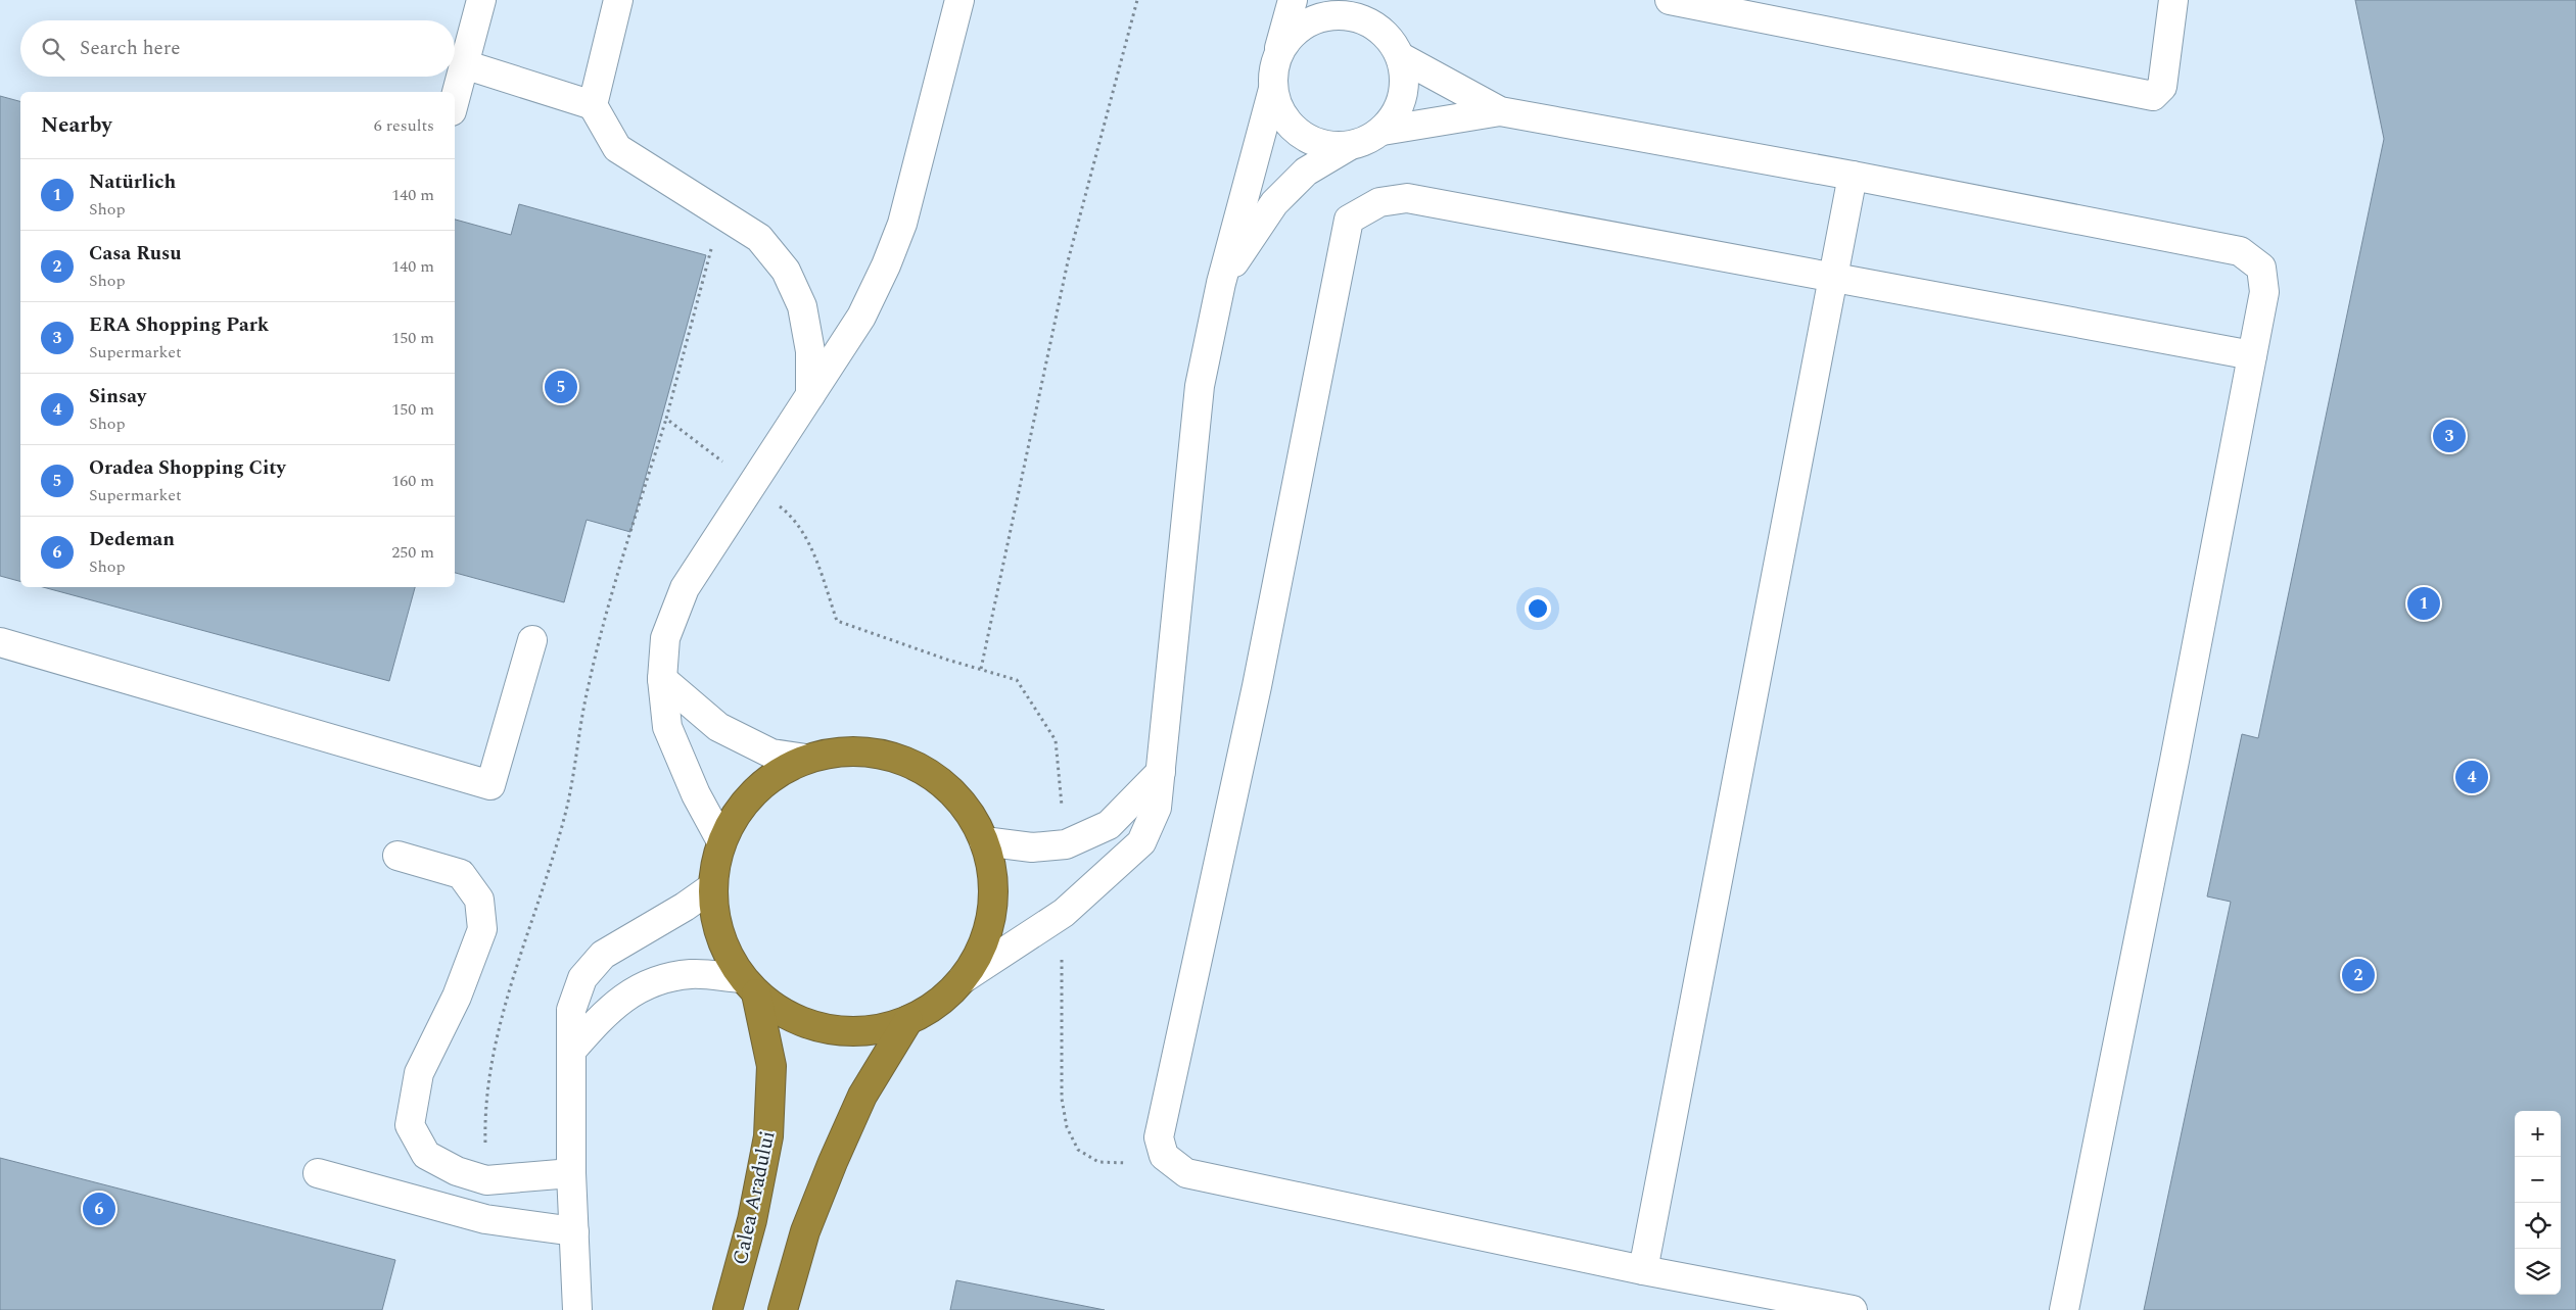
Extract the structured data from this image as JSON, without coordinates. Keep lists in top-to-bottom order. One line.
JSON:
{"streets":{"highway":["Calea Aradului"]},"page":{"search":"Search here","heading":["Nearby","6 results"],"list":[{"mark":"1","name":"Natürlich","note":"Shop","value":"140 m"},{"mark":"2","name":"Casa Rusu","note":"Shop","value":"140 m"},{"mark":"3","name":"ERA Shopping Park","note":"Supermarket","value":"150 m"},{"mark":"4","name":"Sinsay","note":"Shop","value":"150 m"},{"mark":"5","name":"Oradea Shopping City","note":"Supermarket","value":"160 m"},{"mark":"6","name":"Dedeman","note":"Shop","value":"250 m"}],"pins":["5","3","1","4","2","6"],"map_buttons":["+","−"]}}
